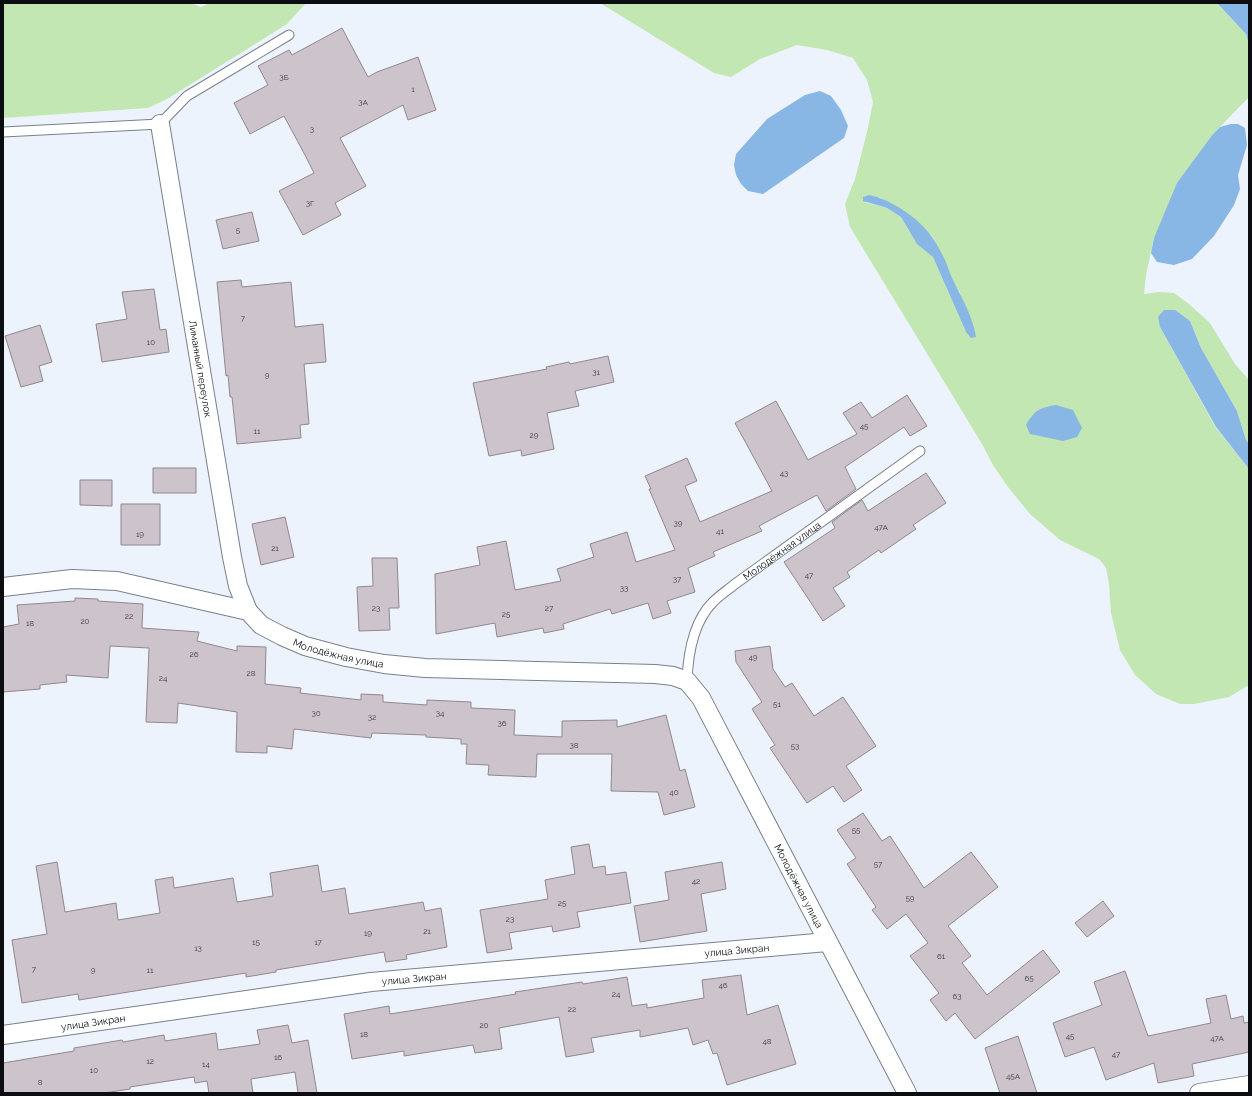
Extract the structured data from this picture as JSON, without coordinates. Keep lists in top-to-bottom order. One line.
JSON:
{"streets":{"street":["Лиманный переулок","Молодёжная улица","улица Зикран"]},"crossings":[["Лиманный переулок","Молодёжная улица"],["Молодёжная улица","улица Зикран"]],"house_numbers":["3Б","1","3А","3","3Г","5","7","10","31","9","45","11","29","43","39","47А","41","19","21","47","37","33","23","27","25","22","20","18","26","49","28","24","51","30","34","32","36","38","53","40","55","57","42","59","25","23","21","19","15","17","13","61","7","9","11","65","46","24","63","22","20","18","45","47А","48","47","16","12","14","10","45А","8"]}
